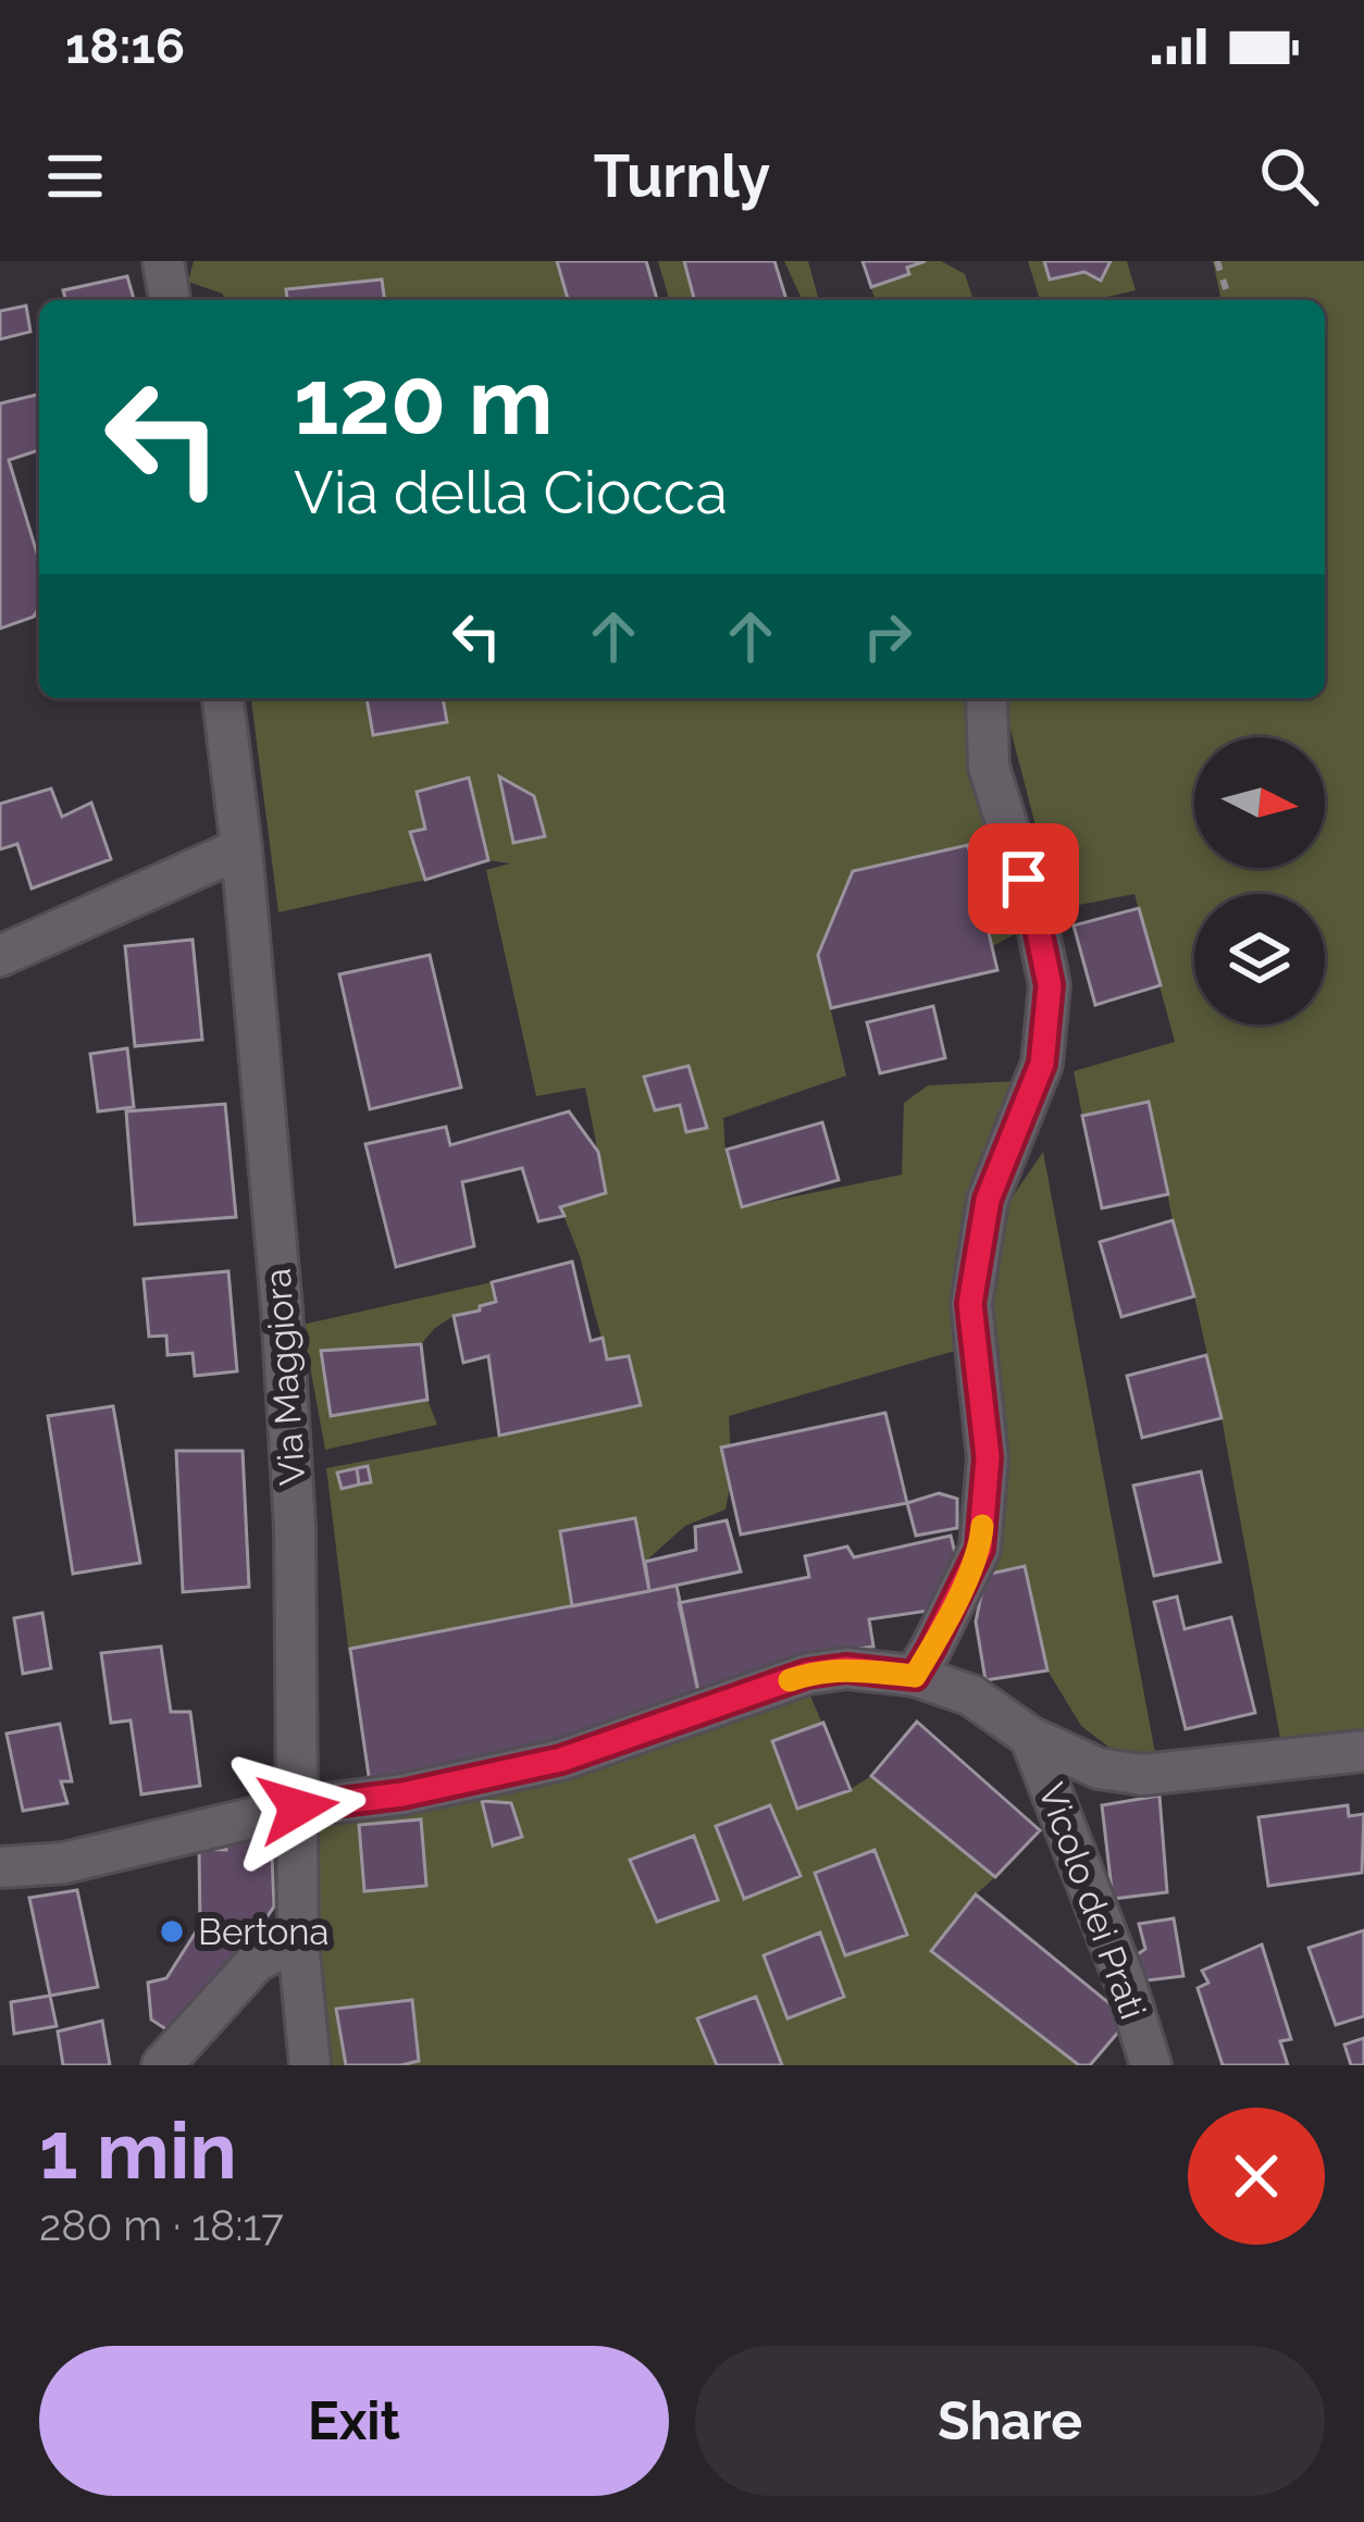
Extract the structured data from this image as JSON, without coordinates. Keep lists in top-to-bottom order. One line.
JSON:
{"streets":{"street":["Via Maggiora","Vicolo dei Prati"]},"places":["Bertona"],"north":"right","page":{"status":"18:16","header":"Turnly","turn":["120 m","Via della Ciocca"],"heading":["1 min","280 m · 18:17"],"buttons":["Exit","Share"]}}
